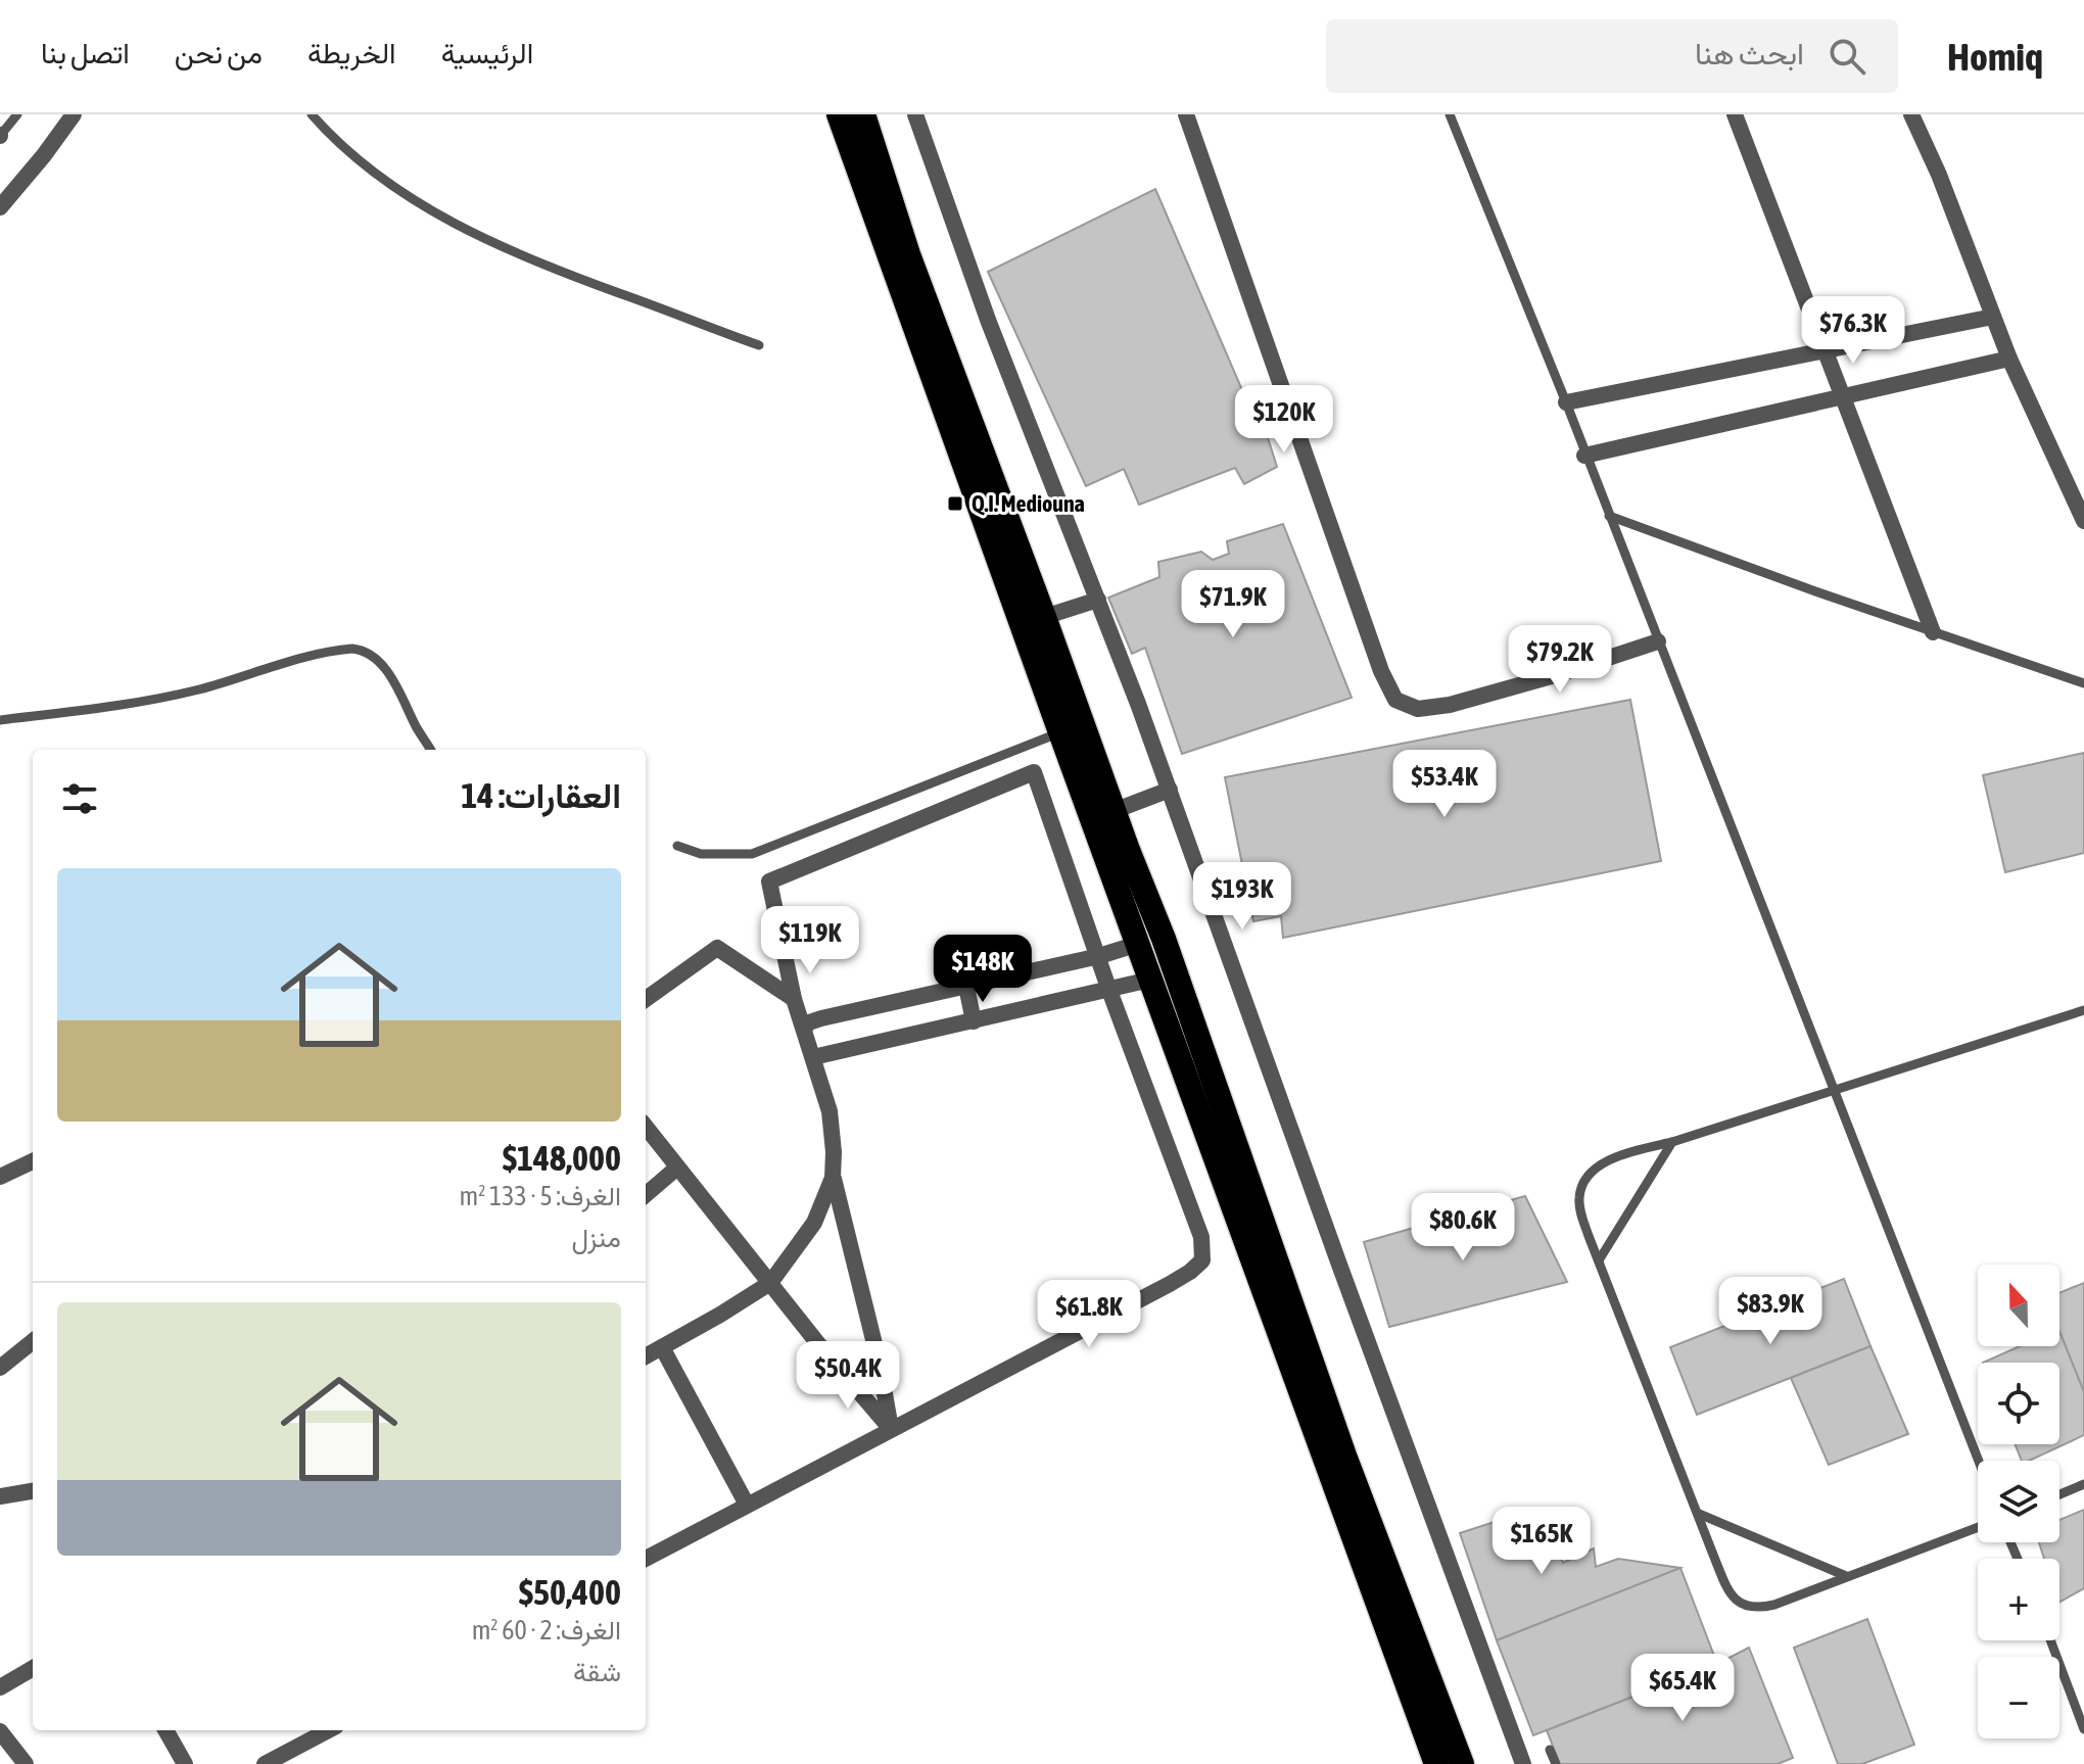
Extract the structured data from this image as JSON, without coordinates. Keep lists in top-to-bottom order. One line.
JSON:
{"places":{"transit":["Q.I. Mediouna"]},"north":"top","page":{"header":"Homiq","search":"ابحث هنا","nav":["الرئيسية","الخريطة","من نحن","اتصل بنا"],"price":["$76.3K","$120K","$71.9K","$79.2K","$53.4K","$193K","$119K","$148K","$80.6K","$83.9K","$61.8K","$50.4K","$165K","$65.4K"],"heading":"العقارات: 14","list":[{"name":"$148,000","note":"الغرف: 5 · 133 m² · منزل"},{"name":"$50,400","note":"الغرف: 2 · 60 m² · شقة"}],"map_buttons":["+","−"]}}
